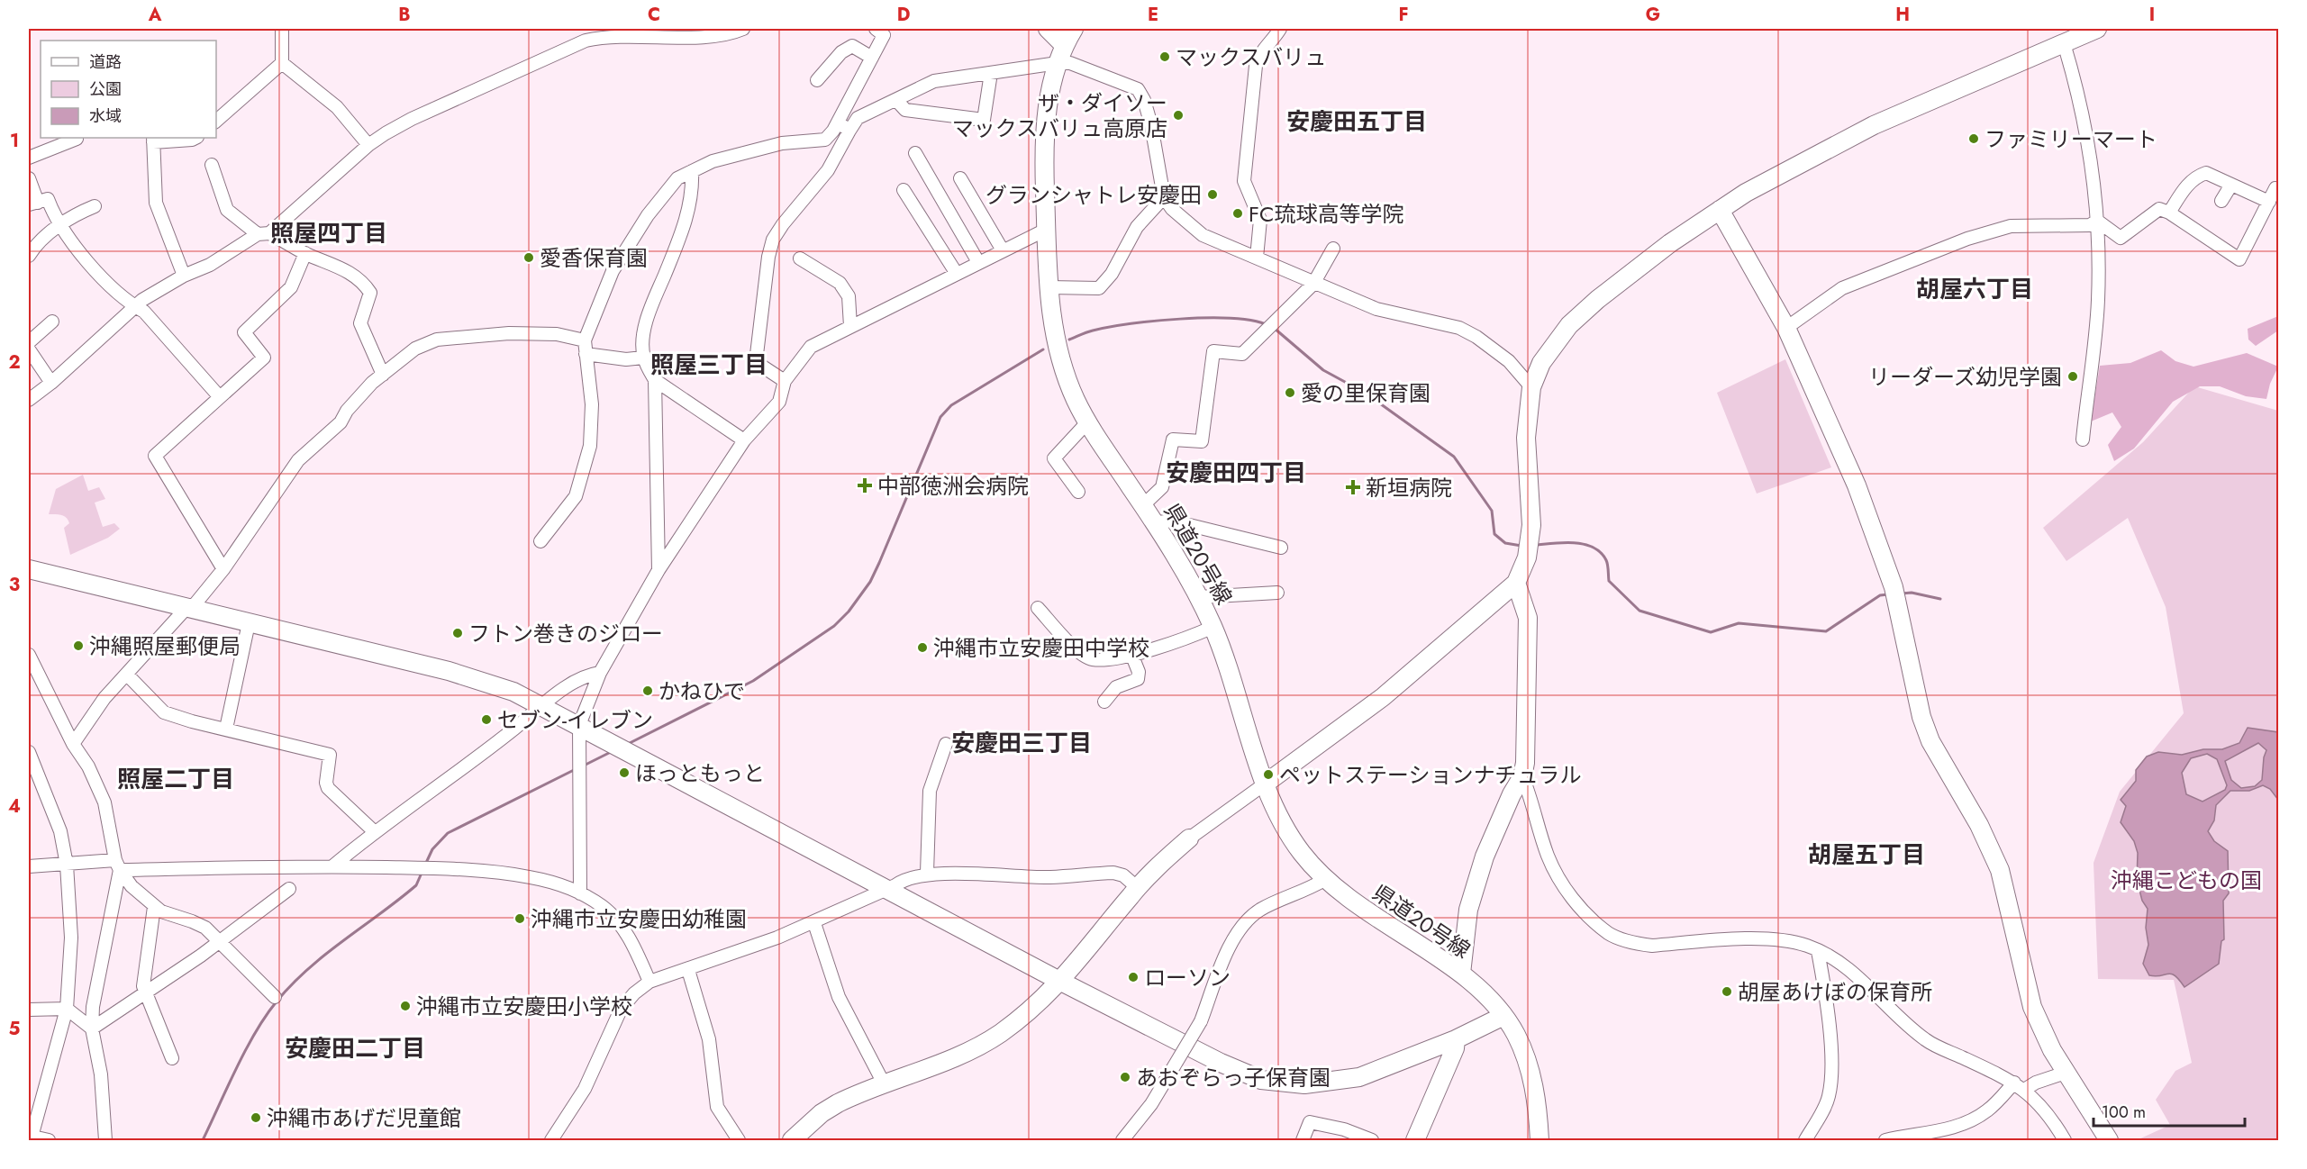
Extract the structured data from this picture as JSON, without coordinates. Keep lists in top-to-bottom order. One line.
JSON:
{"streets":{"street":["県道20号線"]},"districts":["安慶田五丁目","照屋四丁目","胡屋六丁目","照屋三丁目","安慶田四丁目","安慶田三丁目","照屋二丁目","胡屋五丁目","安慶田二丁目"],"parks":["沖縄こどもの国"],"places":{"other":["マックスバリュ","ザ・ダイソー マックスバリュ高原店","ファミリーマート","グランシャトレ安慶田","FC琉球高等学院","愛香保育園","リーダーズ幼児学園","愛の里保育園","フトン巻きのジロー","沖縄照屋郵便局","沖縄市立安慶田中学校","かねひで","セブン-イレブン","ほっともっと","ペットステーションナチュラル","沖縄市立安慶田幼稚園","ローソン","胡屋あけぼの保育所","沖縄市立安慶田小学校","あおぞらっ子保育園","沖縄市あげだ児童館"],"health":["中部徳洲会病院","新垣病院"]},"legend":["道路","公園","水域"],"scale_bar":"100 m","grid":{"columns":["A","B","C","D","E","F","G","H","I"],"rows":["1","2","3","4","5"]}}
